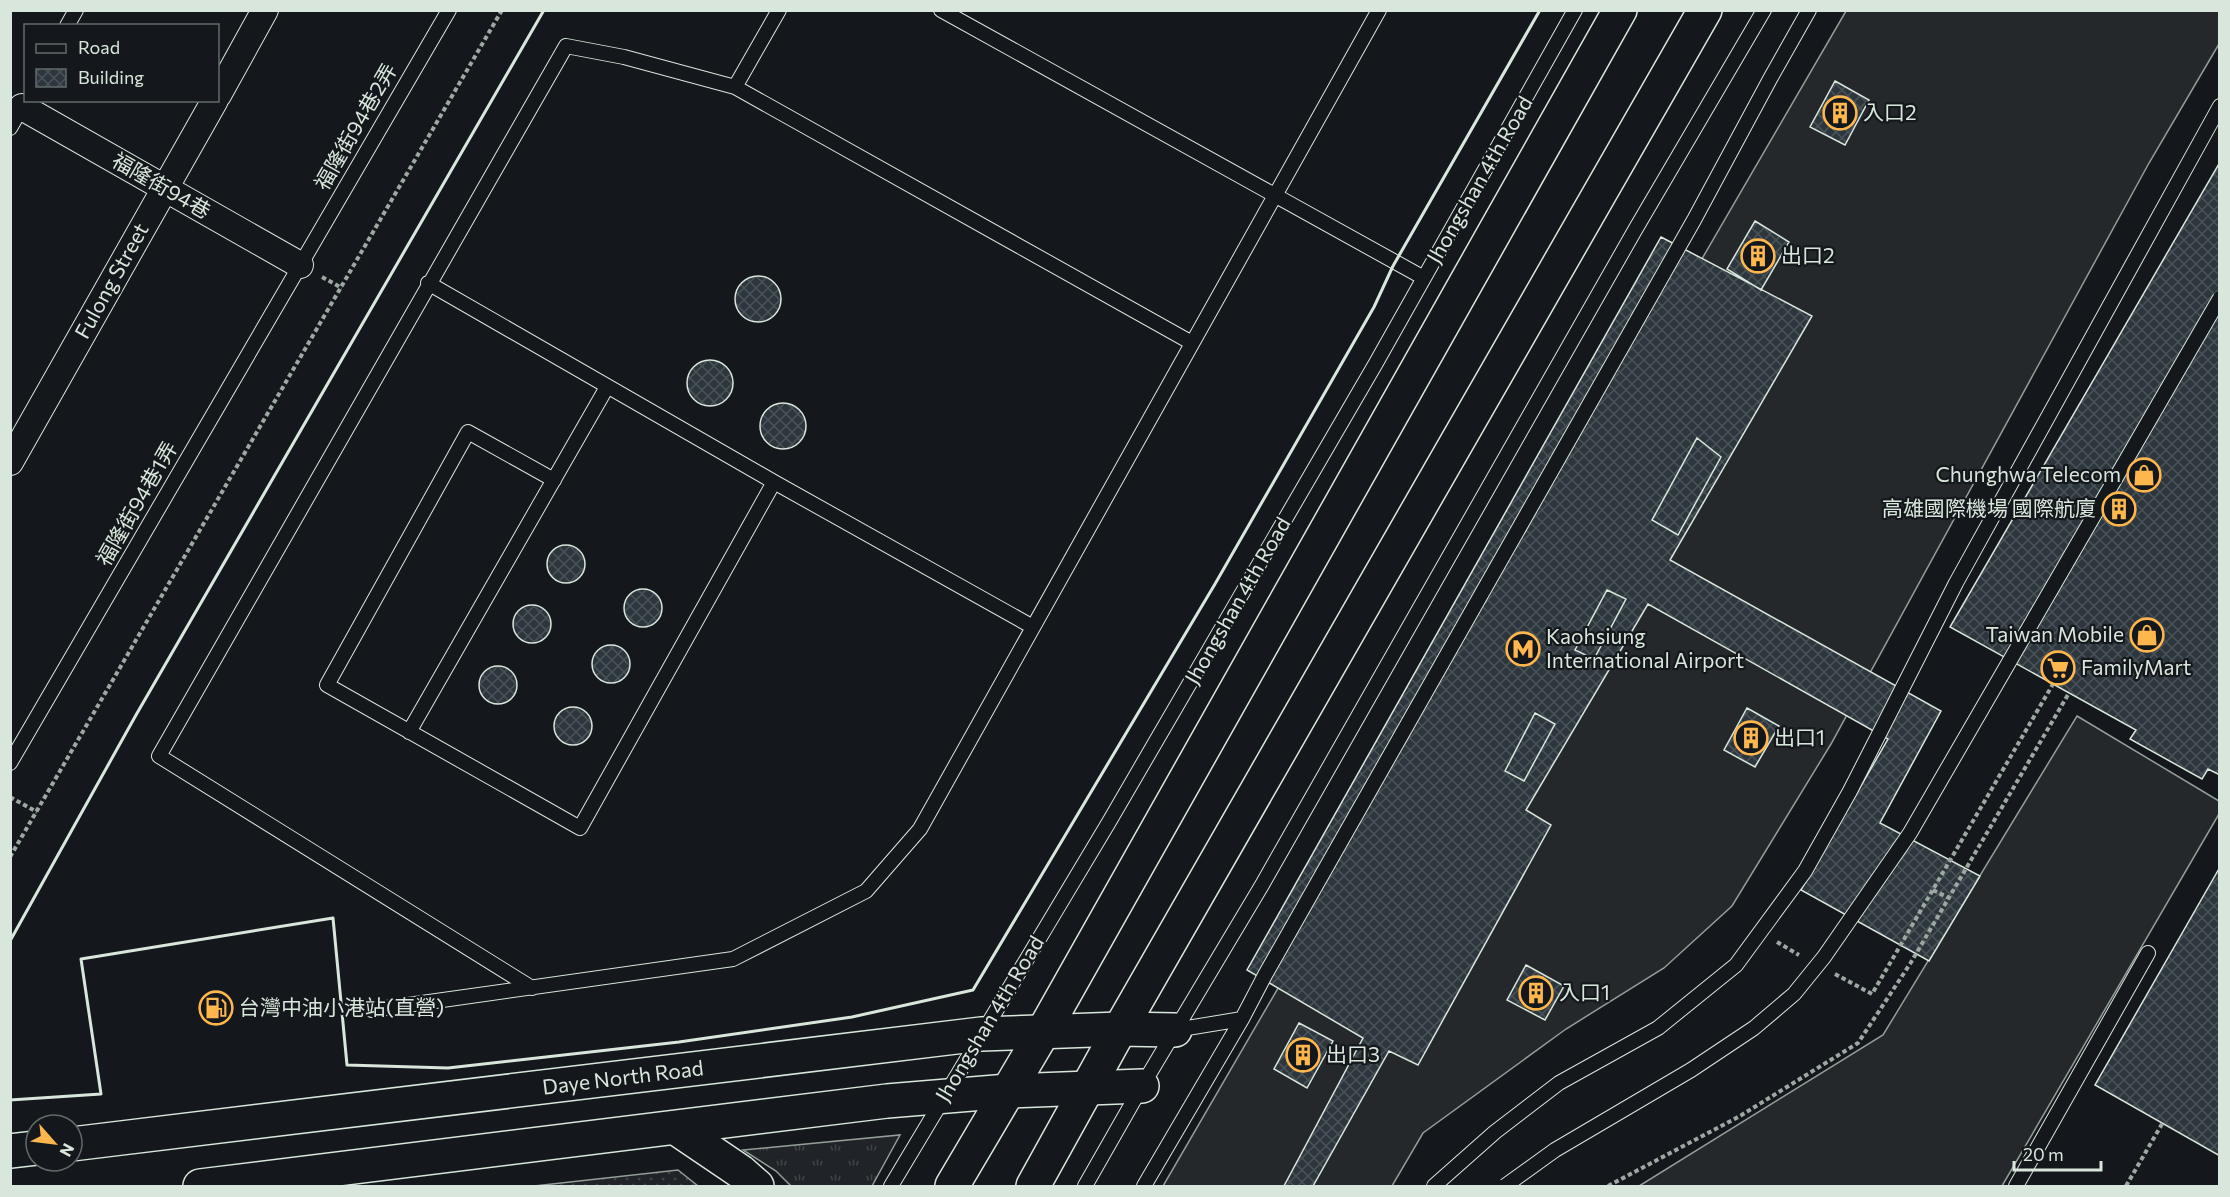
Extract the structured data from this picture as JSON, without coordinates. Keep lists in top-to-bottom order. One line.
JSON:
{"streets":{"main road":["Jhongshan 4th Road","Daye North Road"],"street":["福隆街94巷","Fulong Street"],"lane":["福隆街94巷2弄","福隆街94巷1弄"]},"crossings":[["福隆街94巷2弄","福隆街94巷"],["福隆街94巷2弄","福隆街94巷1弄"],["Jhongshan 4th Road","Daye North Road"],["福隆街94巷","Fulong Street"],["福隆街94巷","福隆街94巷1弄"]],"places":{"building":["入口2","出口2","高雄國際機場 國際航廈","出口1","入口1","出口3"],"shop":["Chunghwa Telecom","Taiwan Mobile"],"metro station":["Kaohsiung International Airport"],"supermarket":["FamilyMart"],"fuel station":["台灣中油小港站(直營)"]},"legend":["Road","Building"],"scale_bar":"20 m","north":"bottom right"}
